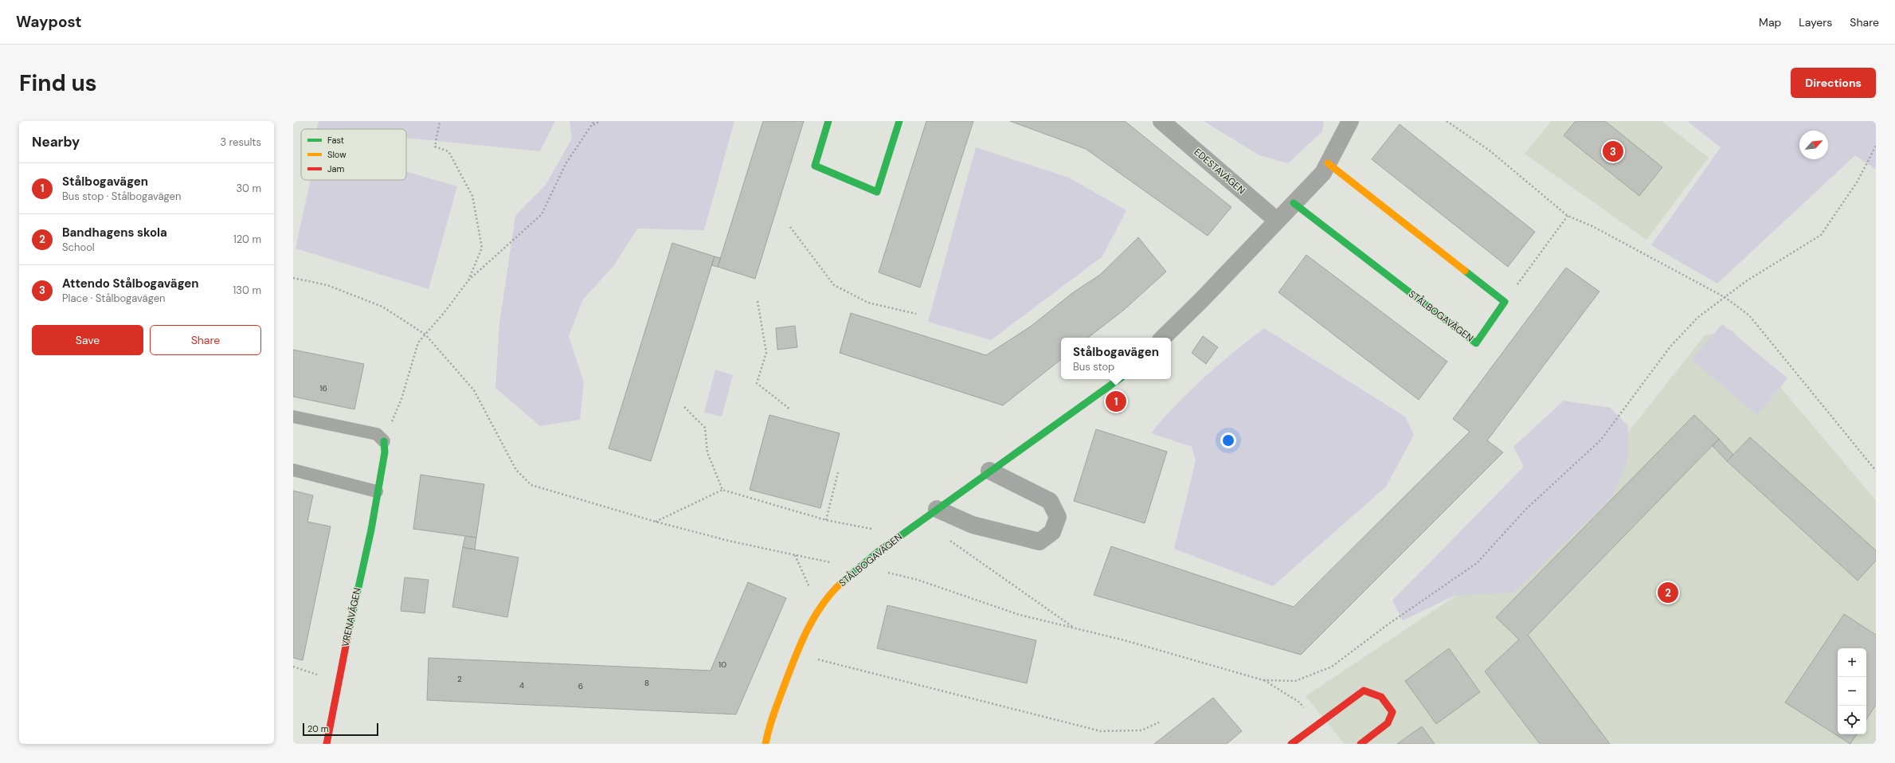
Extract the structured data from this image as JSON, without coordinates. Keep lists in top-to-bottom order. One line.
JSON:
{"streets":{"street":["EDESTAVÄGEN","STÅLBOGAVÄGEN","VRENAVÄGEN"]},"house_numbers":["16","10","2","8","4","6"],"legend":["Fast","Slow","Jam"],"scale_bar":"20 m","north":"top right","page":{"header":"Waypost","nav":["Map","Layers","Share"],"buttons":["Directions",["Save","Share"]],"title":"Find us","heading":["Nearby","3 results"],"pins":["3","1","2"],"list":[{"mark":"1","name":"Stålbogavägen","note":"Bus stop · Stålbogavägen","value":"30 m"},{"mark":"2","name":"Bandhagens skola","note":"School","value":"120 m"},{"mark":"3","name":"Attendo Stålbogavägen","note":"Place · Stålbogavägen","value":"130 m"}],"popup":["Stålbogavägen","Bus stop"],"map_buttons":["+","−"],"scale":"20 m"}}
